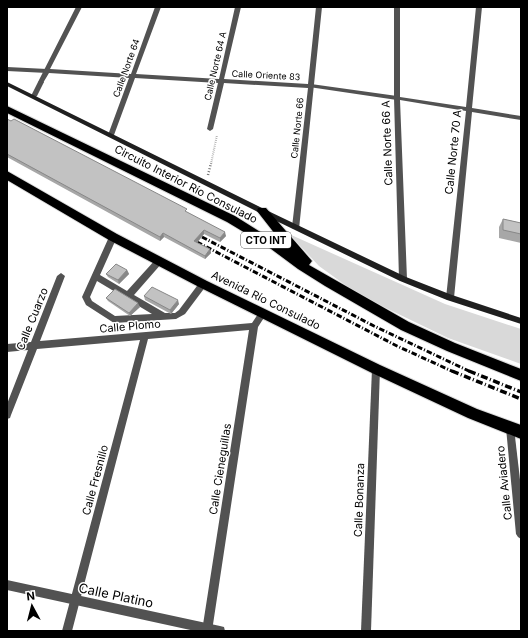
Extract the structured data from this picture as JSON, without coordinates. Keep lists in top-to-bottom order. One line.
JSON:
{"streets":{"highway":["Circuito Interior Río Consulado","CTO INT","Avenida Río Consulado"],"street":["Calle Norte 64 A","Calle Norte 64","Calle Oriente 83","Calle Norte 66","Calle Norte 66 A","Calle Norte 70 A","Calle Cuarzo","Calle Plomo","Calle Cieneguillas","Calle Fresnillo","Calle Aviadero","Calle Bonanza","Calle Platino"]},"crossings":[["Calle Norte 64 A","Calle Oriente 83"],["Calle Norte 64","Calle Oriente 83"],["Calle Norte 64","CTO INT"],["Calle Oriente 83","Calle Norte 66"],["Calle Oriente 83","Calle Norte 66 A"],["Calle Oriente 83","Calle Norte 70 A"],["Calle Norte 66","CTO INT"],["Calle Norte 66 A","CTO INT"],["Calle Norte 70 A","CTO INT"],["Avenida Río Consulado","Calle Cieneguillas"],["Avenida Río Consulado","Calle Aviadero"],["Avenida Río Consulado","Calle Bonanza"],["Calle Cuarzo","Calle Plomo"],["Calle Plomo","Calle Cieneguillas"],["Calle Plomo","Calle Fresnillo"],["Calle Cieneguillas","Calle Platino"],["Calle Fresnillo","Calle Platino"]],"north":"top"}
